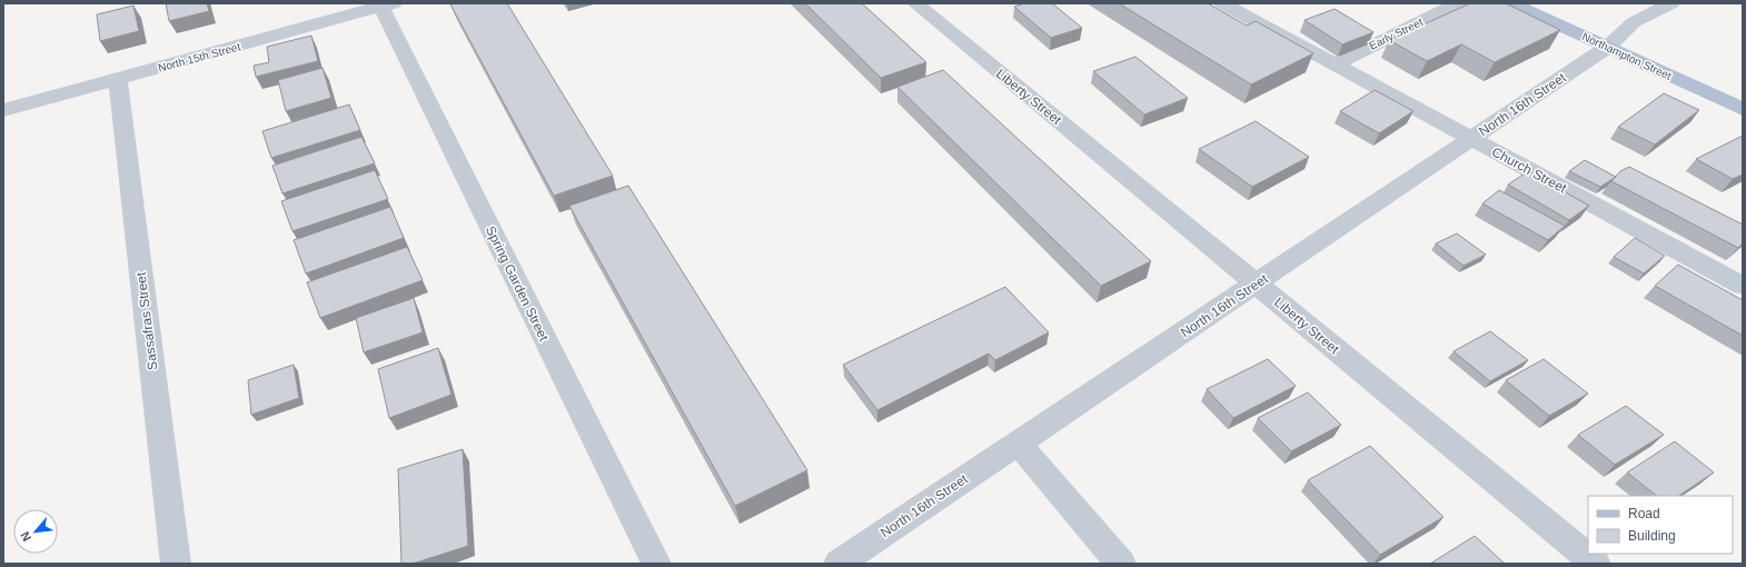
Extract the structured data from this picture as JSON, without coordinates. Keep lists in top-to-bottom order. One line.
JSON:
{"streets":{"main road":["Northampton Street"],"street":["Early Street","North 15th Street","Liberty Street","North 16th Street","Church Street","Spring Garden Street","Sassafras Street"]},"crossings":[["Early Street","Church Street"],["Northampton Street","North 16th Street"],["North 15th Street","Spring Garden Street"],["North 15th Street","Sassafras Street"],["Liberty Street","North 16th Street"],["North 16th Street","Church Street"]],"legend":["Road","Building"],"north":"bottom left"}
